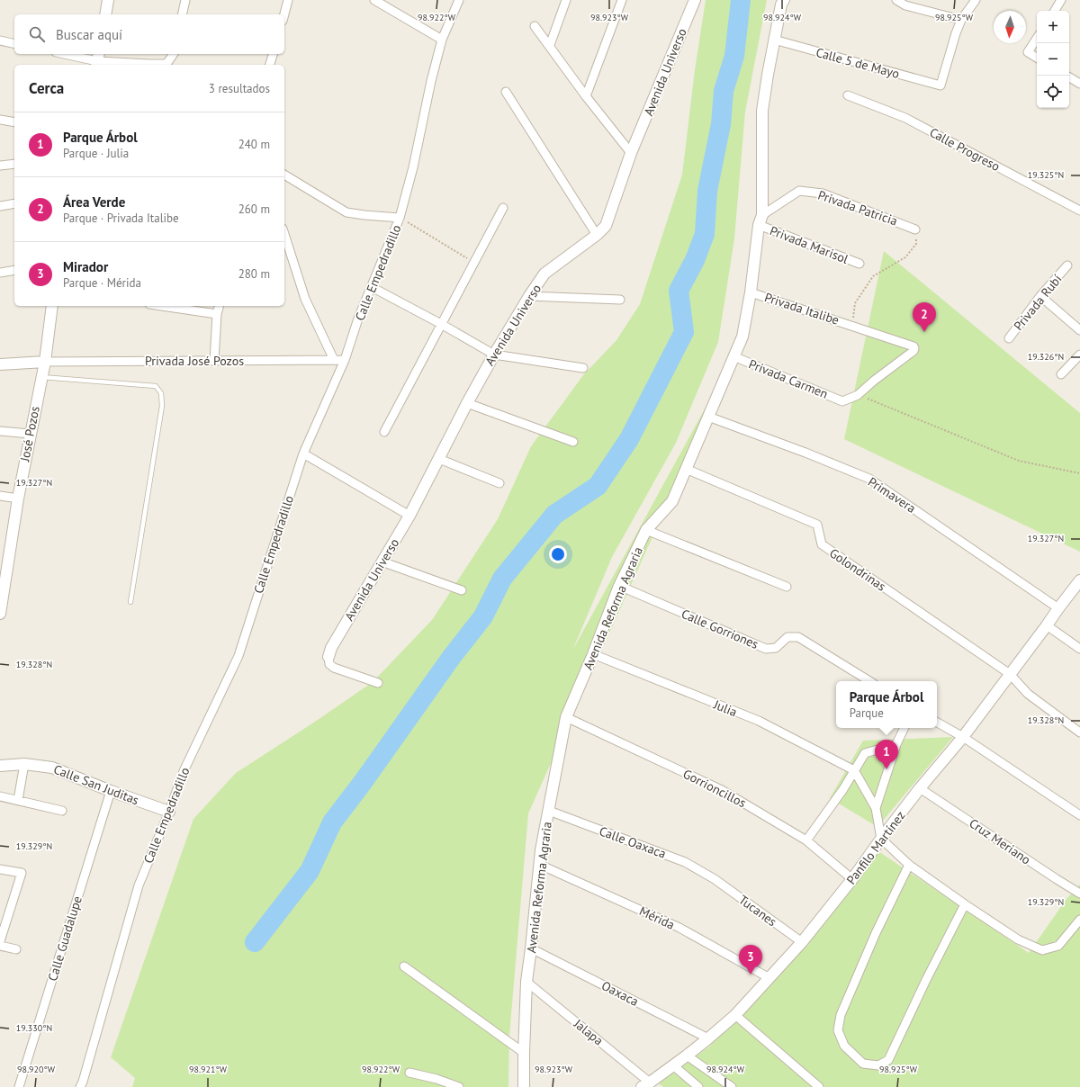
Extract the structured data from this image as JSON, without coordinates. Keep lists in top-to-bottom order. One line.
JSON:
{"streets":{"street":["Calle 5 de Mayo","Avenida Universo","Calle Progreso","Privada Patricia","Privada Marisol","Calle Empedradillo","Privada Rubí","Privada Italibe","Privada José Pozos","Privada Carmen","José Pozos","Primavera","Golondrinas","Avenida Reforma Agraria","Calle Gorriones","Julia","Calle San Juditas","Gorrioncillos","Cruz Meriano","Calle Oaxaca","Panfilo Martínez","Tucanes","Mérida","Calle Guadalupe","Oaxaca","Jalapa"]},"crossings":[["Calle 5 de Mayo","Avenida Reforma Agraria"],["Privada Patricia","Privada Marisol"],["Privada Patricia","Avenida Reforma Agraria"],["Privada Marisol","Avenida Reforma Agraria"],["Calle Empedradillo","Privada José Pozos"],["Calle Empedradillo","Calle San Juditas"],["Privada Italibe","Privada Carmen"],["Privada Italibe","Avenida Reforma Agraria"],["Privada José Pozos","José Pozos"],["Privada Carmen","Avenida Reforma Agraria"],["Primavera","Avenida Reforma Agraria"],["Primavera","Panfilo Martínez"],["Golondrinas","Avenida Reforma Agraria"],["Golondrinas","Panfilo Martínez"],["Avenida Reforma Agraria","Calle Gorriones"],["Avenida Reforma Agraria","Julia"],["Avenida Reforma Agraria","Gorrioncillos"],["Avenida Reforma Agraria","Calle Oaxaca"],["Avenida Reforma Agraria","Mérida"],["Avenida Reforma Agraria","Oaxaca"],["Avenida Reforma Agraria","Jalapa"],["Calle San Juditas","Calle Guadalupe"],["Gorrioncillos","Panfilo Martínez"],["Cruz Meriano","Panfilo Martínez"],["Calle Oaxaca","Tucanes"],["Panfilo Martínez","Tucanes"],["Panfilo Martínez","Mérida"],["Panfilo Martínez","Oaxaca"],["Panfilo Martínez","Jalapa"]],"north":"bottom","page":{"map_buttons":["+","−"],"search":"Buscar aquí","heading":["Cerca","3 resultados"],"list":[{"mark":"1","name":"Parque Árbol","note":"Parque · Julia","value":"240 m"},{"mark":"2","name":"Área Verde","note":"Parque · Privada Italibe","value":"260 m"},{"mark":"3","name":"Mirador","note":"Parque · Mérida","value":"280 m"}],"pins":["2","1","3"],"popup":["Parque Árbol","Parque"]},"coordinates":["98.922°W","98.923°W","98.924°W","98.925°W","19.325°N","19.326°N","19.327°N","19.328°N","19.329°N","19.330°N","98.920°W","98.921°W"]}
